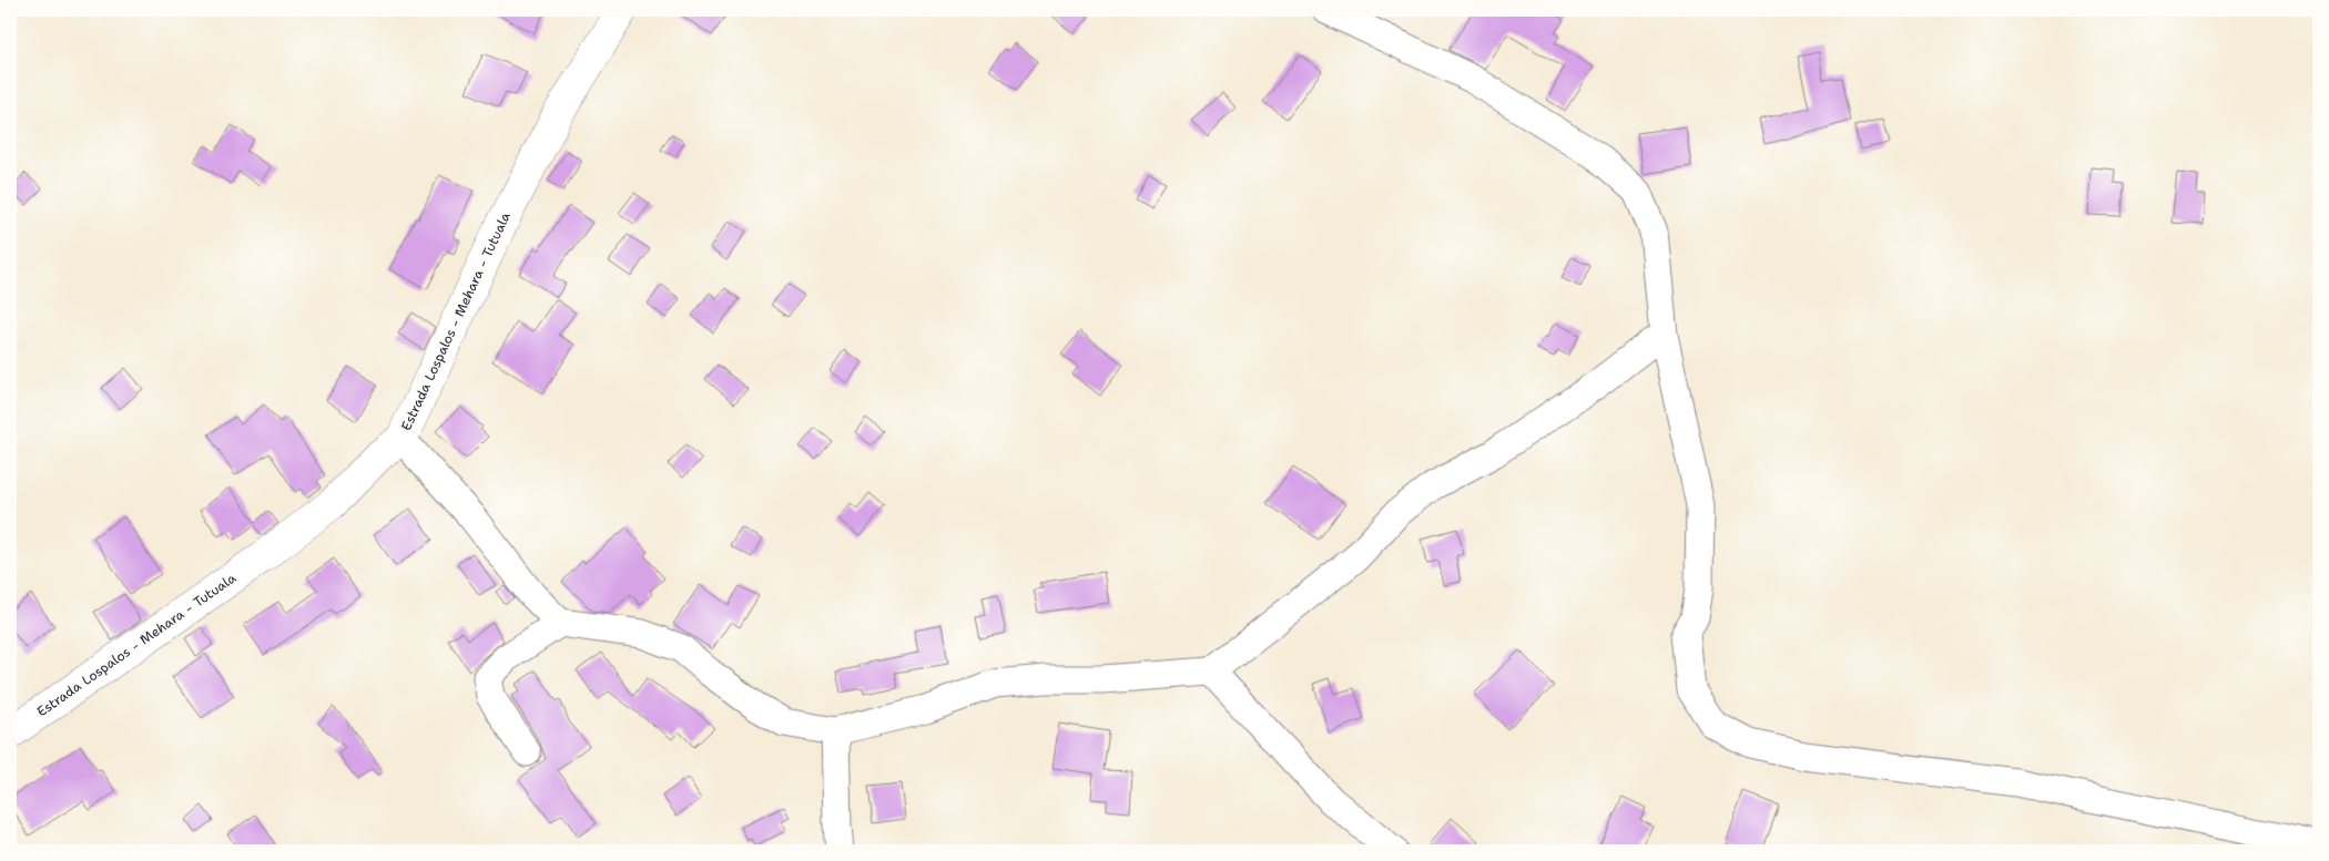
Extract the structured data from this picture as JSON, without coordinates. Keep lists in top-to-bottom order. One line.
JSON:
{"streets":{"main road":["Estrada Lospalos - Mehara - Tutuala"]}}
